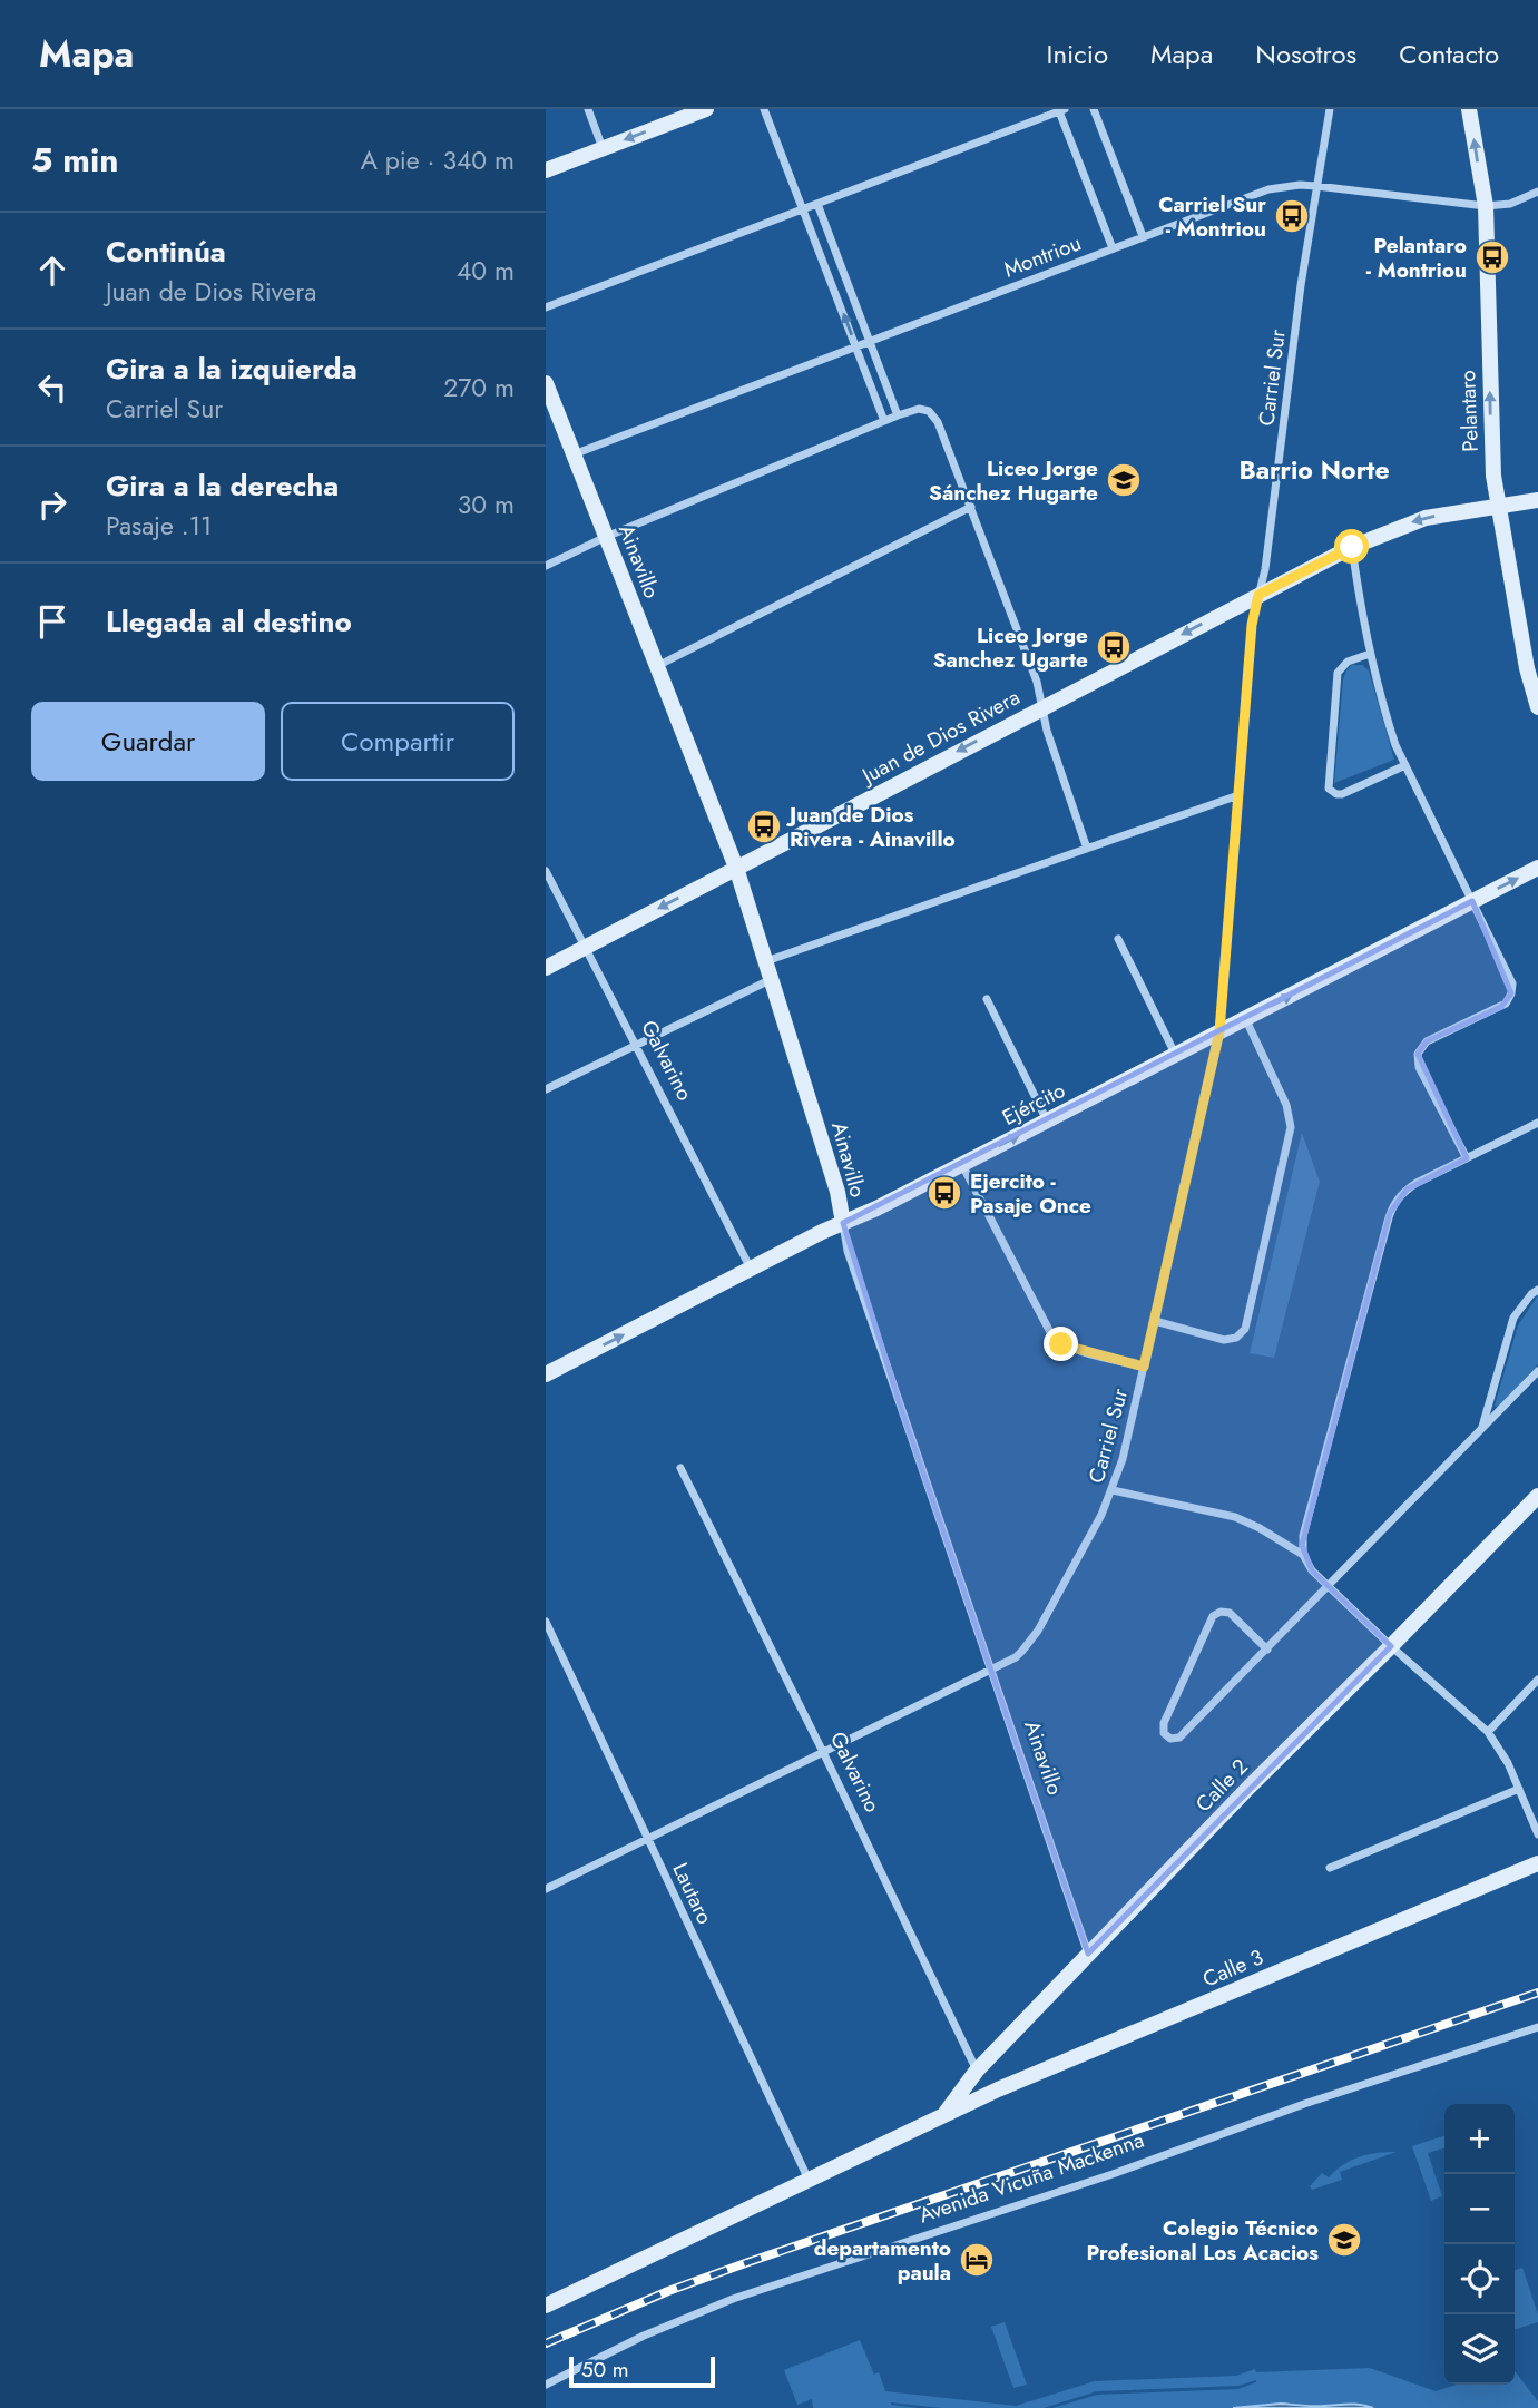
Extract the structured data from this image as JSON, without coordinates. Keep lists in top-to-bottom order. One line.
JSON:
{"streets":{"street":["Montriou","Carriel Sur","Pelantaro","Ainavillo","Juan de Dios Rivera","Galvarino","Ejército","Calle 2","Lautaro","Calle 3","Avenida Vicuña Mackenna"]},"crossings":[["Montriou","Carriel Sur"],["Montriou","Pelantaro"],["Montriou","Ainavillo"],["Carriel Sur","Ainavillo"],["Carriel Sur","Juan de Dios Rivera"],["Carriel Sur","Galvarino"],["Carriel Sur","Ejército"],["Carriel Sur","Lautaro"],["Pelantaro","Juan de Dios Rivera"],["Ainavillo","Juan de Dios Rivera"],["Ainavillo","Ejército"],["Ainavillo","Calle 2"],["Juan de Dios Rivera","Galvarino"],["Galvarino","Ejército"],["Galvarino","Calle 2"],["Galvarino","Calle 3"],["Calle 2","Calle 3"]],"one_way":["Pelantaro","Ejército"],"districts":["Barrio Norte"],"places":{"bus stop":["Carriel Sur - Montriou","Pelantaro - Montriou","Liceo Jorge Sanchez Ugarte","Juan de Dios Rivera - Ainavillo","Ejercito - Pasaje Once"],"school or university":["Liceo Jorge Sánchez Hugarte","Colegio Técnico Profesional Los Acacios"],"hotel":["departamento paula"]},"scale_bar":"50 m","page":{"header":"Mapa","nav":["Inicio","Mapa","Nosotros","Contacto"],"heading":["5 min","A pie · 340 m"],"list":[["Continúa","Juan de Dios Rivera","40 m"],["Gira a la izquierda","Carriel Sur","270 m"],["Gira a la derecha","Pasaje .11","30 m"],"Llegada al destino"],"buttons":["Guardar","Compartir"],"map_buttons":["+","−"],"scale":"50 m"}}
